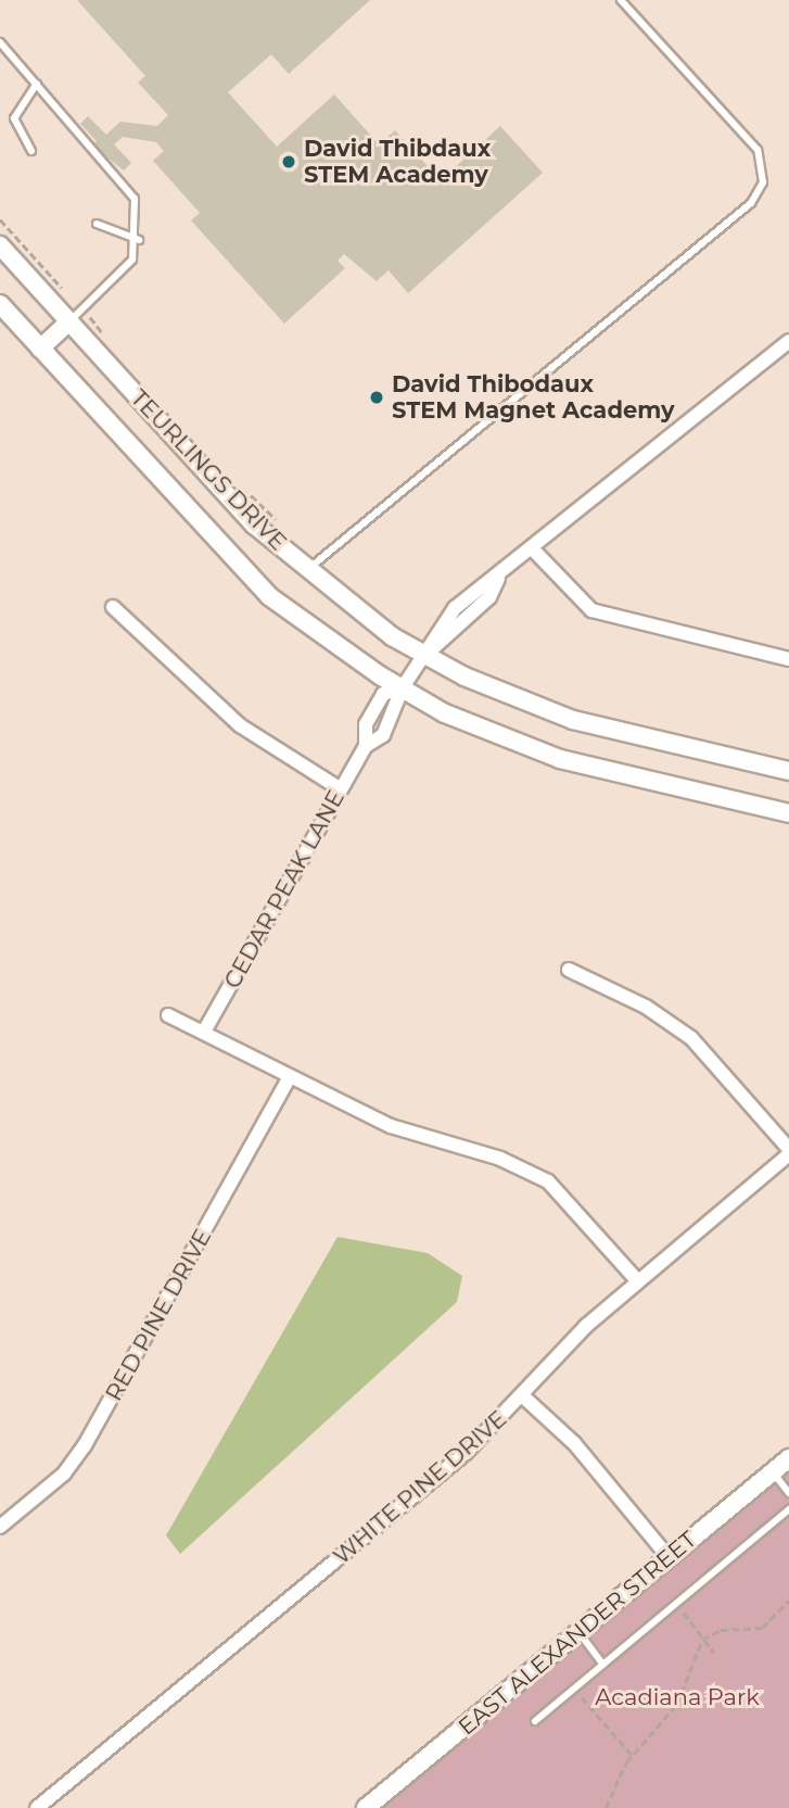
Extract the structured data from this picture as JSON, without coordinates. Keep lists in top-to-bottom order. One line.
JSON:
{"streets":{"street":["TEURLINGS DRIVE","CEDAR PEAK LANE","RED PINE DRIVE","WHITE PINE DRIVE","EAST ALEXANDER STREET"]},"crossings":[["TEURLINGS DRIVE","CEDAR PEAK LANE"]],"parks":["Acadiana Park"],"places":["David Thibdaux STEM Academy","David Thibodaux STEM Magnet Academy"]}
